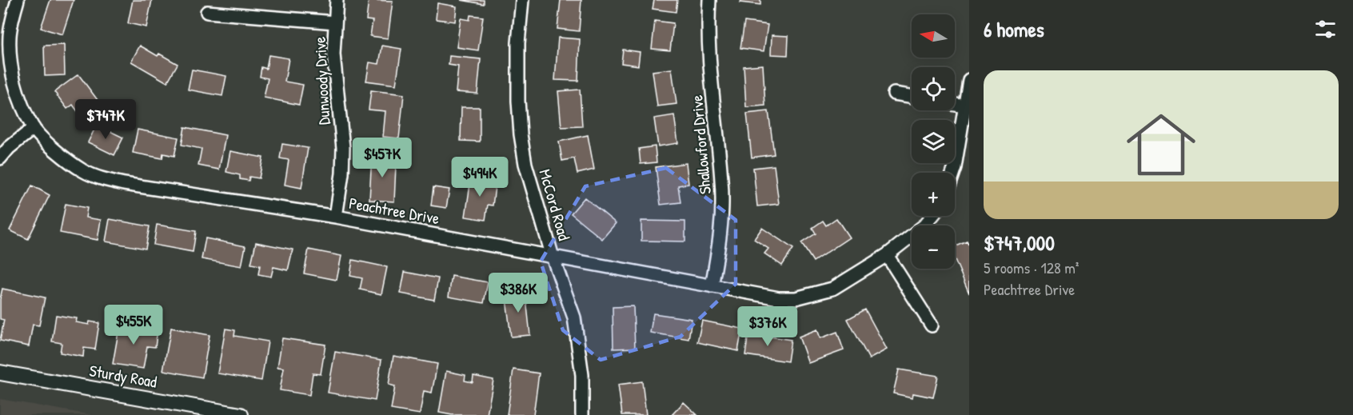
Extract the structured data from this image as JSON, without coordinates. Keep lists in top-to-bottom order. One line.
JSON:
{"streets":{"street":["Dunwoody Drive","Shallowford Drive","McCord Road","Peachtree Drive","Sturdy Road"]},"crossings":[["Dunwoody Drive","Peachtree Drive"],["Shallowford Drive","Peachtree Drive"],["McCord Road","Peachtree Drive"]],"north":"left","page":{"heading":"6 homes","map_buttons":["+","−"],"list":[{"name":"$747,000","note":"5 rooms · 128 m² · Peachtree Drive"}],"price":["$747K","$457K","$494K","$386K","$455K","$376K"]}}
